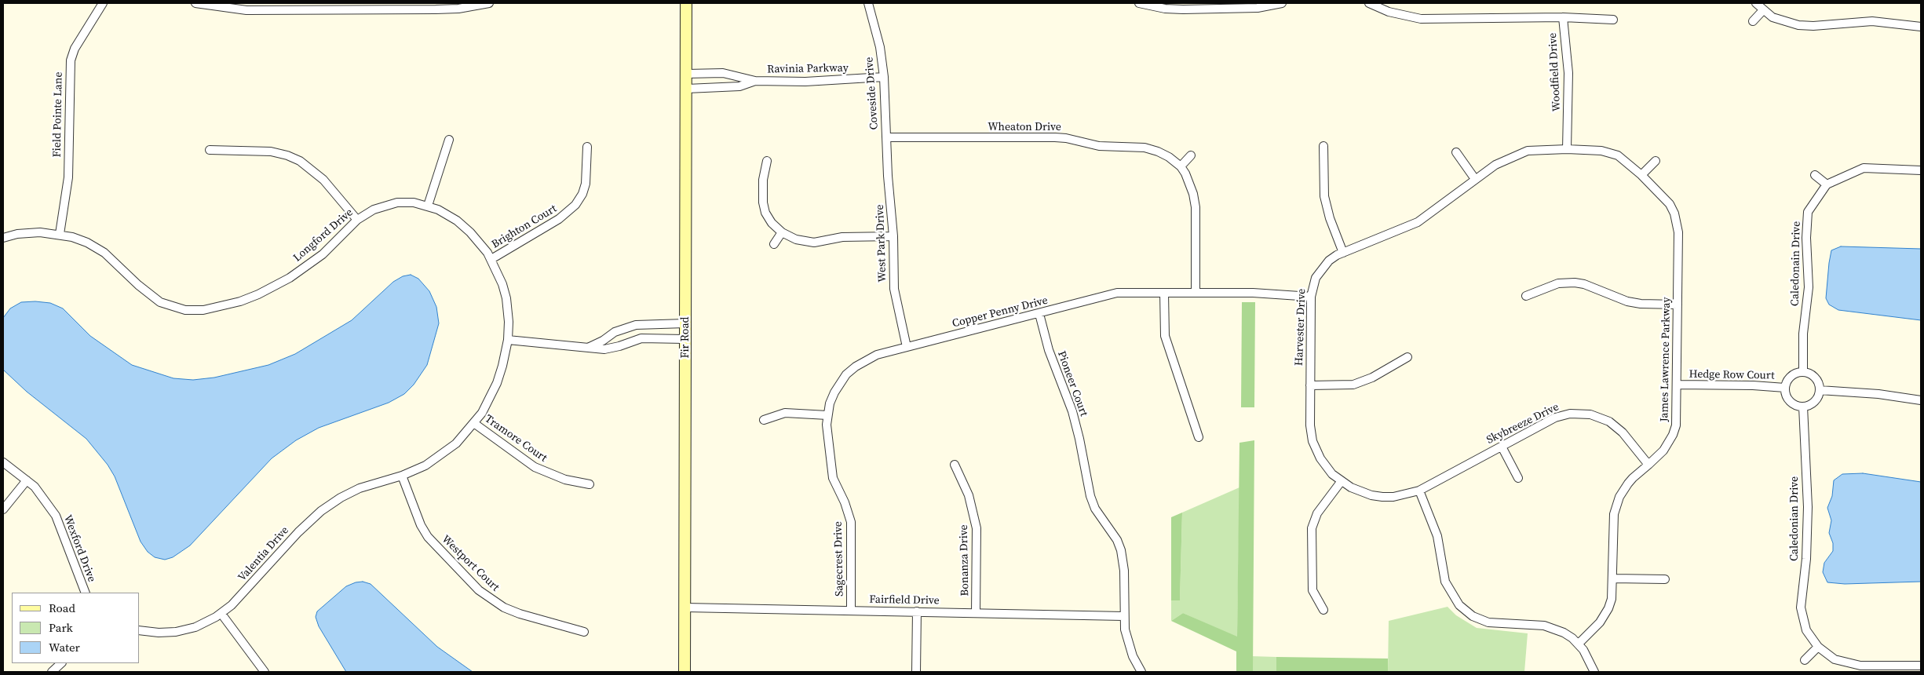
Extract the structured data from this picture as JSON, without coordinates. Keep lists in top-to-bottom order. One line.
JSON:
{"streets":{"street":["Ravinia Parkway","Woodfield Drive","Coveside Drive","Field Pointe Lane","Wheaton Drive","Brighton Court","Longford Drive","West Park Drive","Caledonain Drive","Copper Penny Drive","Harvester Drive","Fir Road","James Lawrence Parkway","Hedge Row Court","Pioneer Court","Skybreeze Drive","Tramore Court","Caledonian Drive","Wexford Drive","Valentia Drive","Sagecrest Drive","Bonanza Drive","Westport Court","Fairfield Drive"]},"crossings":[["Ravinia Parkway","Coveside Drive"],["Woodfield Drive","Harvester Drive"],["Woodfield Drive","James Lawrence Parkway"],["Coveside Drive","Wheaton Drive"],["Coveside Drive","West Park Drive"],["Field Pointe Lane","Longford Drive"],["Wheaton Drive","West Park Drive"],["Brighton Court","Longford Drive"],["Longford Drive","Tramore Court"],["Longford Drive","Valentia Drive"],["West Park Drive","Copper Penny Drive"],["Caledonain Drive","Hedge Row Court"],["Caledonain Drive","Caledonian Drive"],["Copper Penny Drive","Harvester Drive"],["Copper Penny Drive","Pioneer Court"],["Copper Penny Drive","Sagecrest Drive"],["Harvester Drive","James Lawrence Parkway"],["Harvester Drive","Skybreeze Drive"],["Fir Road","Fairfield Drive"],["James Lawrence Parkway","Hedge Row Court"],["James Lawrence Parkway","Skybreeze Drive"],["Hedge Row Court","Caledonian Drive"],["Pioneer Court","Fairfield Drive"],["Tramore Court","Valentia Drive"],["Valentia Drive","Westport Court"],["Sagecrest Drive","Fairfield Drive"],["Bonanza Drive","Fairfield Drive"]],"legend":["Road","Park","Water"]}
